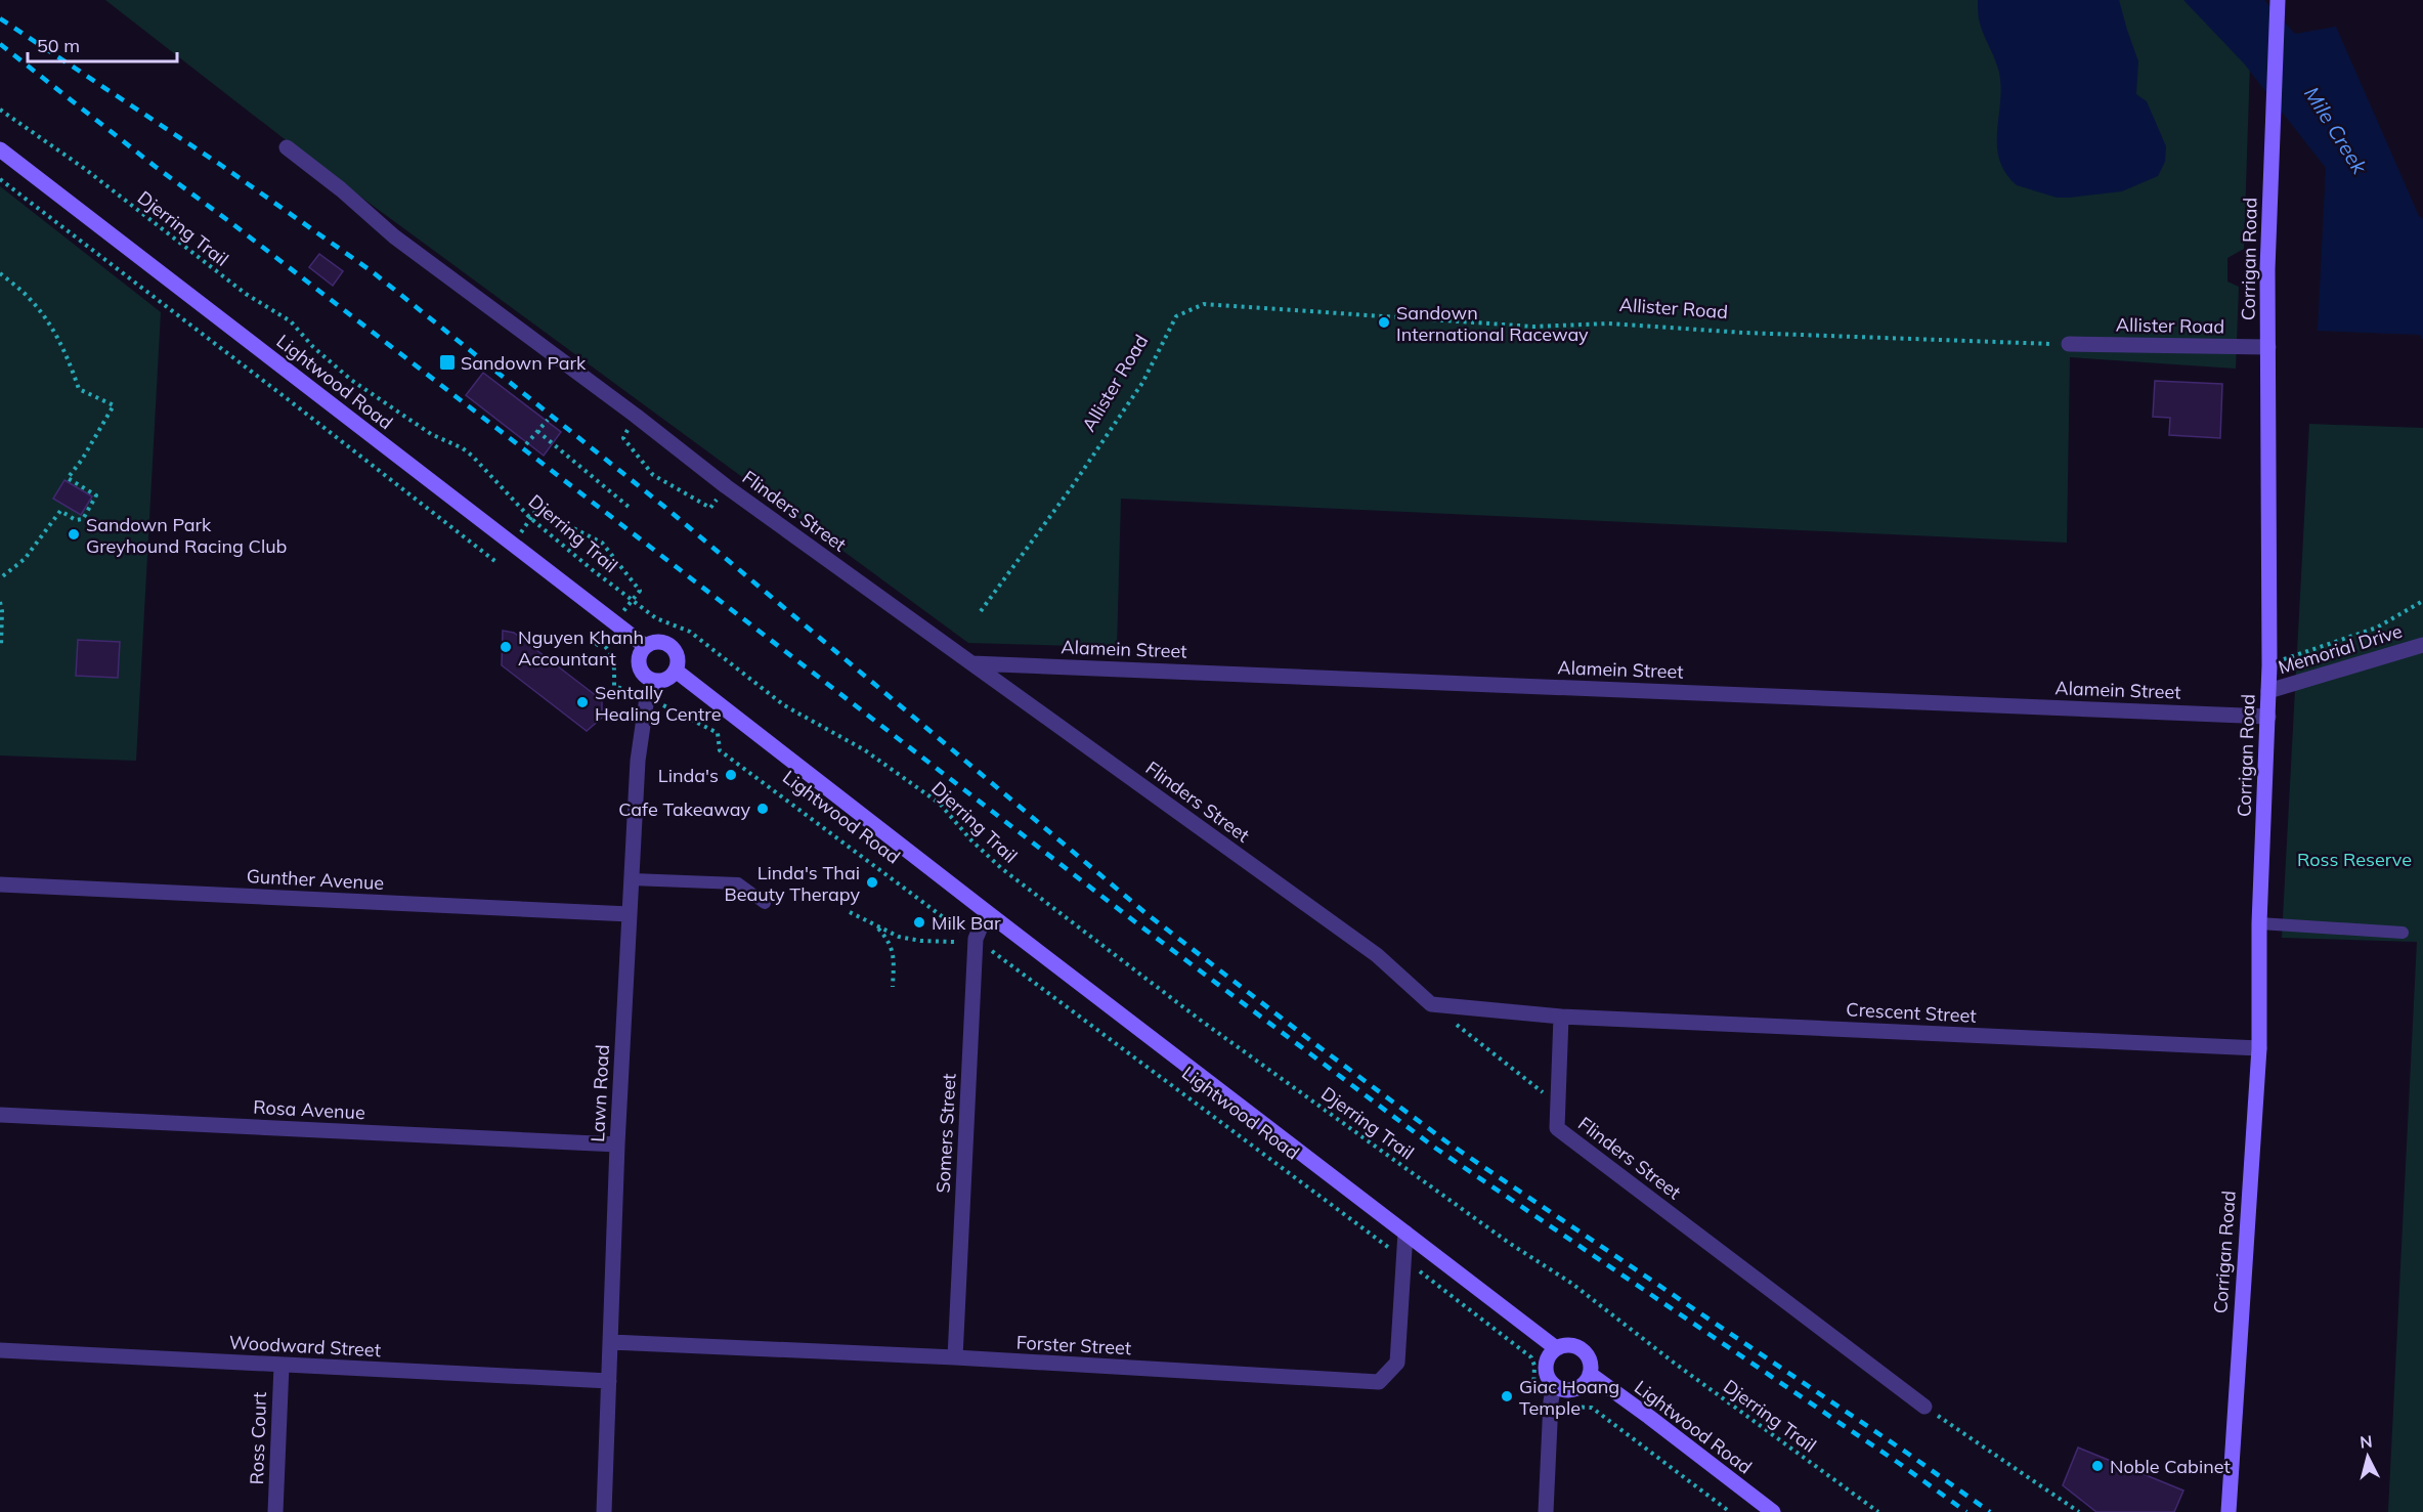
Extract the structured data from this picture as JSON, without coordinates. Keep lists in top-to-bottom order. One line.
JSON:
{"streets":{"main road":["Corrigan Road","Lightwood Road"],"street":["Allister Road","Flinders Street","Alamein Street","Memorial Drive","Gunther Avenue","Crescent Street","Lawn Road","Rosa Avenue","Somers Street","Forster Street","Woodward Street","Ross Court"],"path":["Djerring Trail"]},"crossings":[["Corrigan Road","Allister Road"],["Corrigan Road","Alamein Street"],["Corrigan Road","Memorial Drive"],["Corrigan Road","Crescent Street"],["Lightwood Road","Lawn Road"],["Lightwood Road","Somers Street"],["Lightwood Road","Forster Street"],["Flinders Street","Alamein Street"],["Flinders Street","Crescent Street"],["Gunther Avenue","Lawn Road"],["Lawn Road","Rosa Avenue"],["Lawn Road","Forster Street"],["Lawn Road","Woodward Street"],["Somers Street","Forster Street"],["Woodward Street","Ross Court"]],"water":["Mile Creek"],"parks":["Ross Reserve"],"places":{"other":["Sandown International Raceway","Sandown Park Greyhound Racing Club","Nguyen Khanh Accountant","Sentally Healing Centre","Linda's","Cafe Takeaway","Linda's Thai Beauty Therapy","Milk Bar","Giac Hoang Temple","Noble Cabinet"],"transit":["Sandown Park"]},"scale_bar":"50 m","north":"top"}
